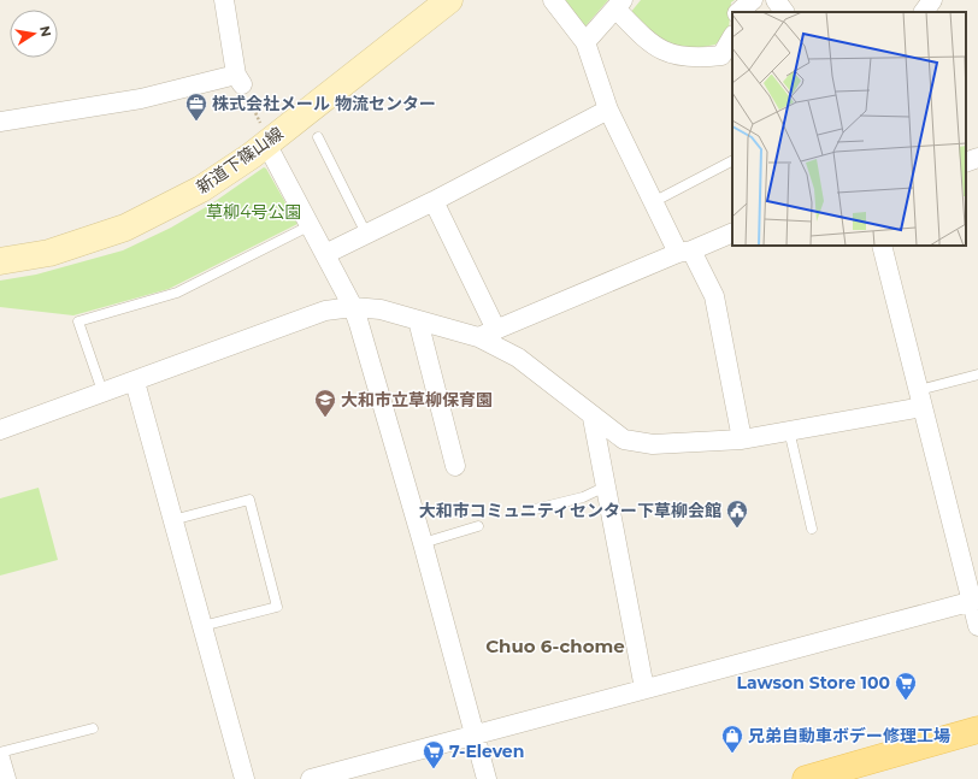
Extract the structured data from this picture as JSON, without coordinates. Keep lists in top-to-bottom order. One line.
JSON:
{"streets":{"street":["新道下篠山線"]},"districts":["Chuo 6-chome"],"parks":["草柳4号公園"],"places":{"office":["株式会社メール 物流センター"],"school or university":["大和市立草柳保育園"],"public building":["大和市コミュニティセンター下草柳会館"],"supermarket":["Lawson Store 100","7-Eleven"],"shop":["兄弟自動車ボデー修理工場"]},"north":"right"}
